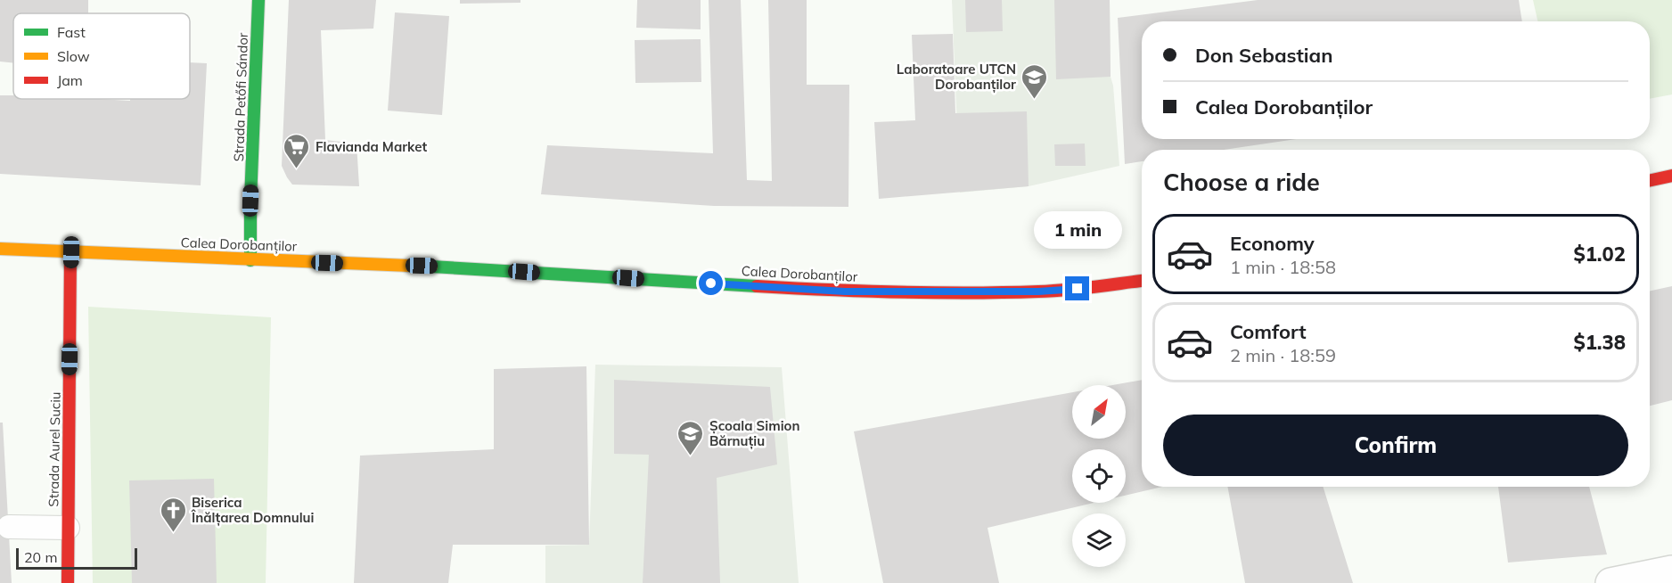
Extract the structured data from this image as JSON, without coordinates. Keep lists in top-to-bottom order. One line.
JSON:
{"streets":{"main road":["Strada Petőfi Sándor","Calea Dorobanților","Strada Aurel Suciu"]},"crossings":[["Strada Petőfi Sándor","Calea Dorobanților"],["Calea Dorobanților","Strada Aurel Suciu"]],"places":{"school or university":["Laboratoare UTCN Dorobanților","Școala Simion Bărnuțiu"],"supermarket":["Flavianda Market"],"church":["Biserica Înălțarea Domnului"]},"legend":["Fast","Slow","Jam"],"scale_bar":"20 m","north":"top right","page":{"banner":["Don Sebastian","Calea Dorobanților"],"heading":"Choose a ride","bubble":"1 min","list":[{"name":"Economy","note":"1 min · 18:58","value":"$1.02"},{"name":"Comfort","note":"2 min · 18:59","value":"$1.38"}],"buttons":"Confirm","scale":"20 m"}}
